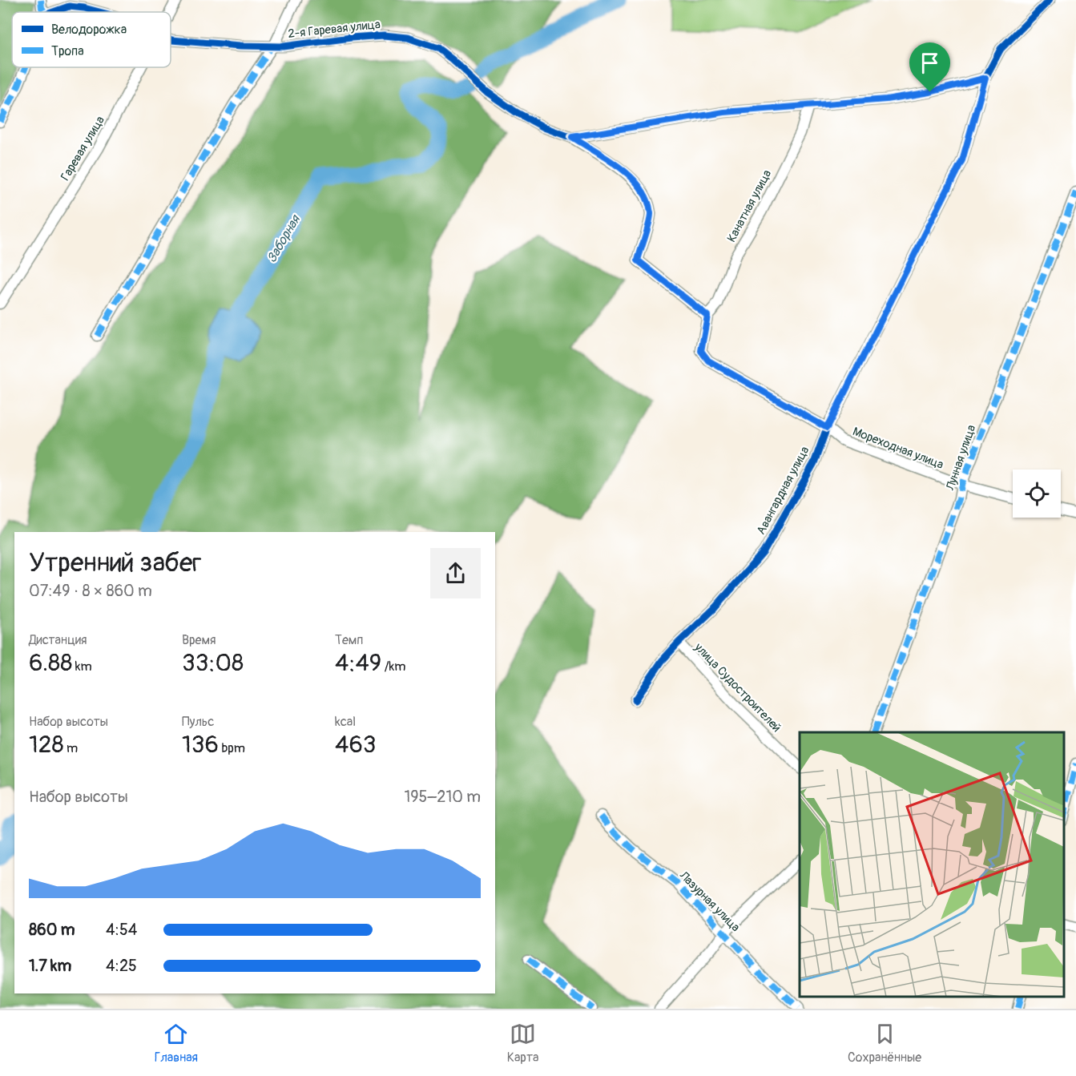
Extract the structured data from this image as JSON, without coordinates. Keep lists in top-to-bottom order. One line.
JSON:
{"streets":{"street":["2-я Гаревая улица","Гаревая улица","Канатная улица","Мореходная улица","Лунная улица","Авангардная улица","улица Судостроителей","Лазурная улица"]},"crossings":[["2-я Гаревая улица","Канатная улица"],["2-я Гаревая улица","Авангардная улица"],["Канатная улица","Мореходная улица"],["Мореходная улица","Лунная улица"],["Мореходная улица","Авангардная улица"],["Авангардная улица","улица Судостроителей"]],"water":["Заборная"],"legend":["Велодорожка","Тропа"],"page":{"heading":["Утренний забег","07:49 · 8 × 860 m"],"stats":[["Дистанция","6.88 km"],["Время","33:08"],["Темп","4:49 /km"],["Набор высоты","128 m"],["Пульс","136 bpm"],["kcal","463"]],"chart":["Набор высоты","195–210 m"],"list":[{"name":"860 m","note":"4:54"},{"name":"1.7 km","note":"4:25"}],"tabs":["Главная","Карта","Сохранённые"]}}
